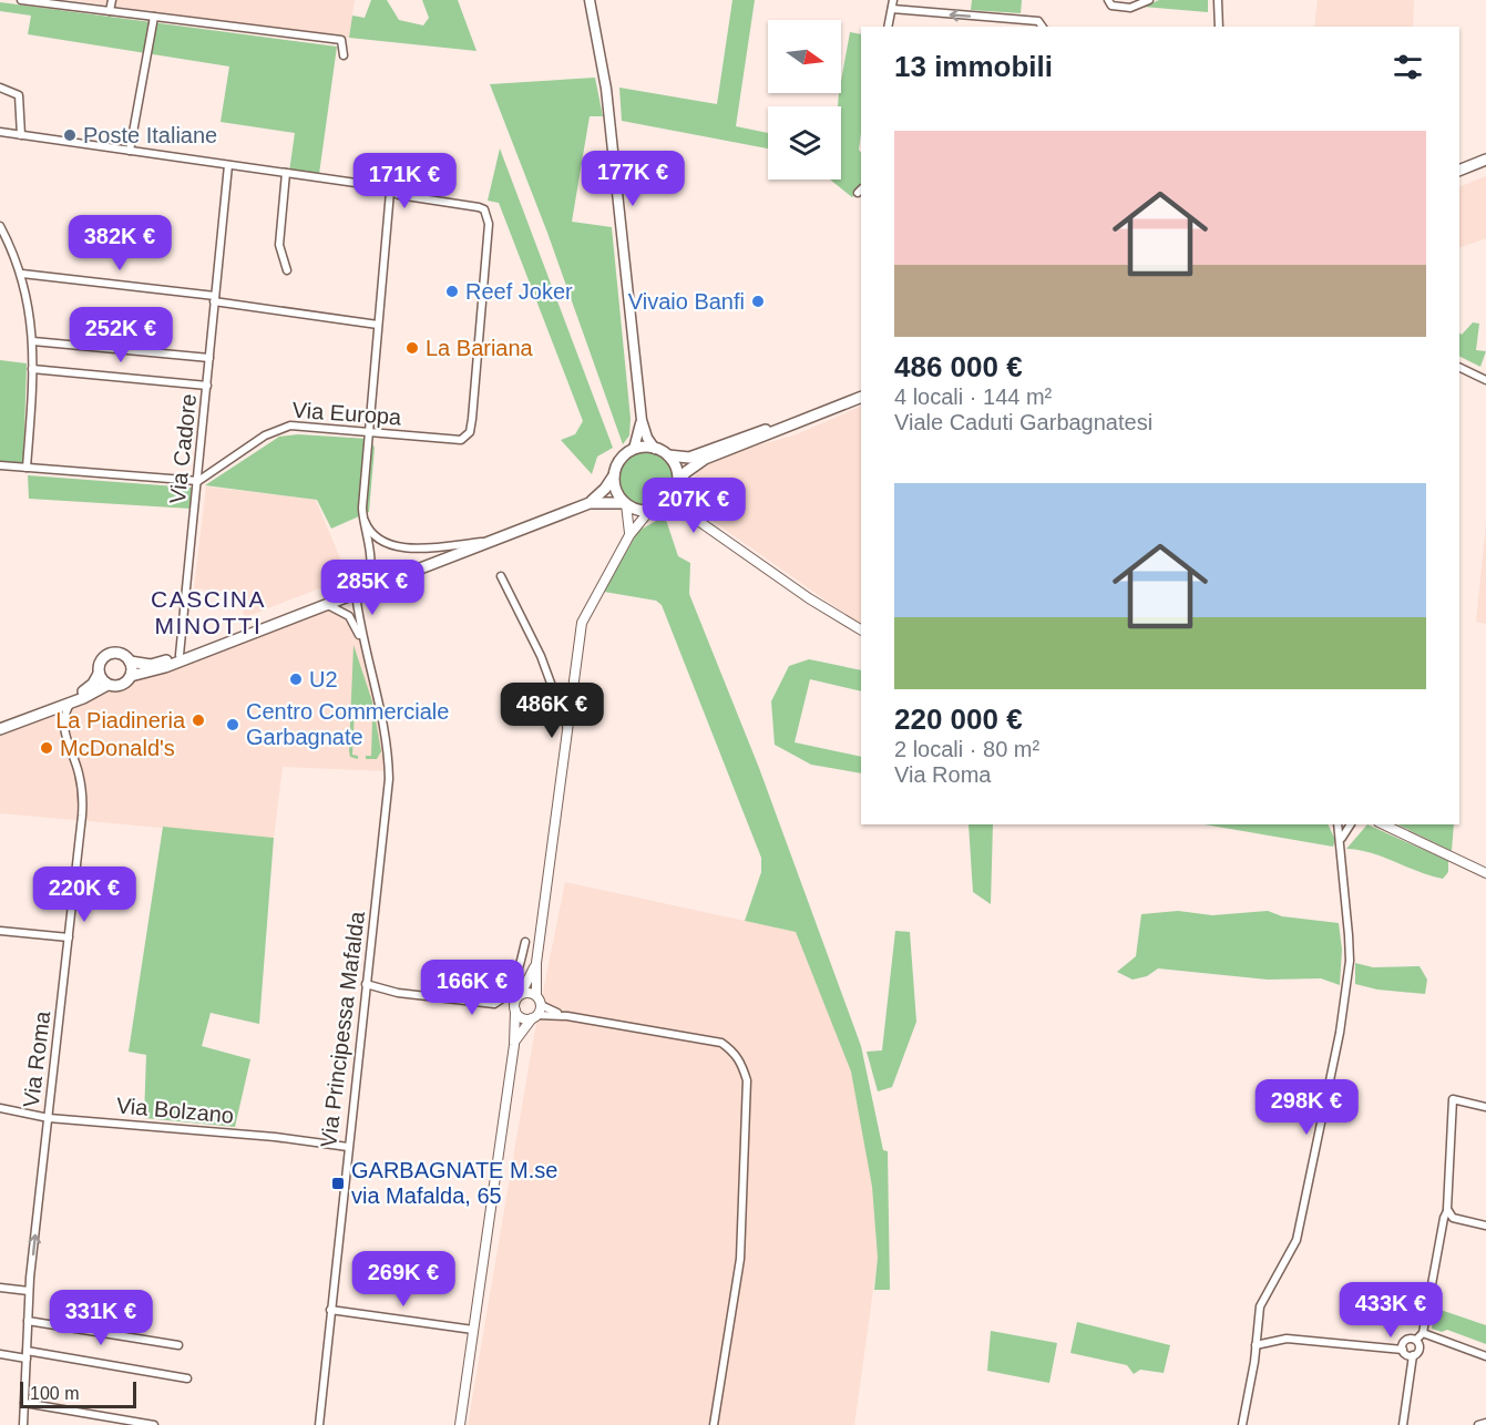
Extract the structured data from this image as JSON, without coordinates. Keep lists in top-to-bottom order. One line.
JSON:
{"streets":{"street":["Via Europa","Via Cadore","Via Principessa Mafalda","Via Roma","Via Bolzano"]},"crossings":[["Via Europa","Via Cadore"],["Via Principessa Mafalda","Via Bolzano"],["Via Roma","Via Bolzano"]],"districts":["CASCINA MINOTTI"],"places":{"other":["Poste Italiane","Reef Joker","Vivaio Banfi","La Bariana","U2","La Piadineria","Centro Commerciale Garbagnate","McDonald's"],"transit":["GARBAGNATE M.se via Mafalda, 65"]},"scale_bar":"100 m","north":"right","page":{"heading":"13 immobili","list":[{"name":"486 000 €","note":"4 locali · 144 m² · Viale Caduti Garbagnatesi"},{"name":"220 000 €","note":"2 locali · 80 m² · Via Roma"}],"price":["177K €","171K €","382K €","252K €","207K €","285K €","486K €","220K €","166K €","298K €","269K €","433K €","331K €"],"scale":"100 m"}}
